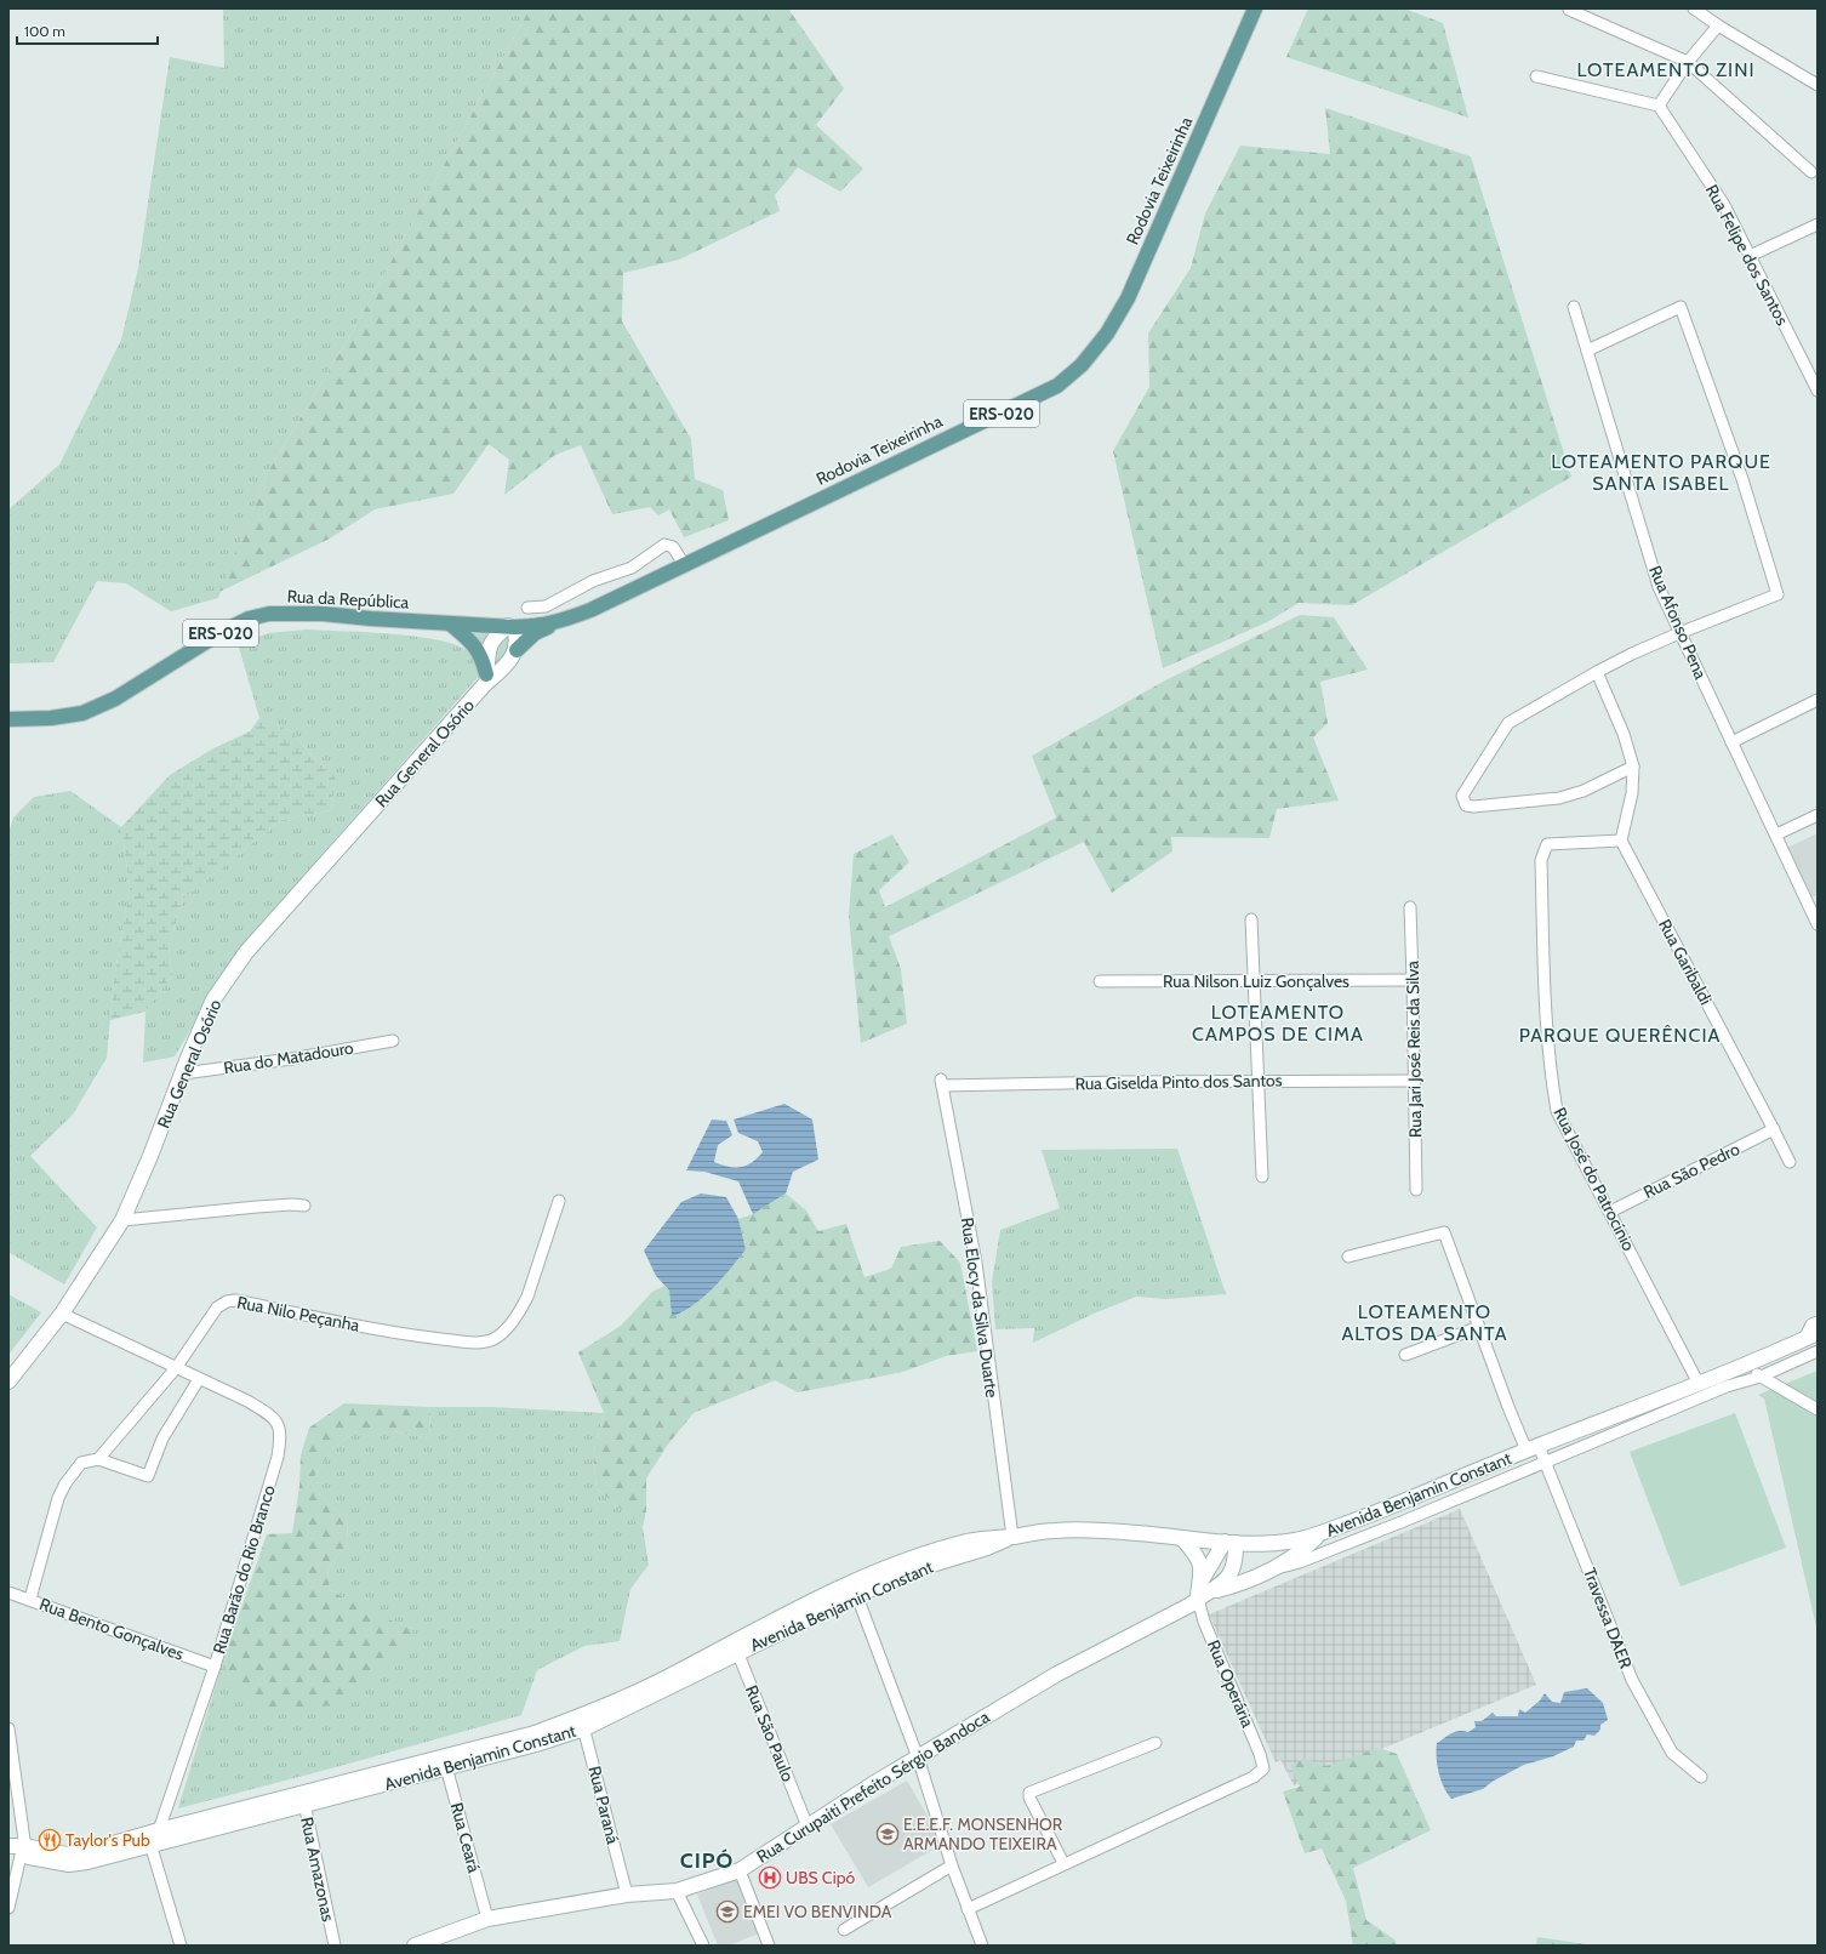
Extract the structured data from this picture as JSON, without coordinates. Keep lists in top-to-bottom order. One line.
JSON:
{"streets":{"main road":["Rodovia Teixeirinha","ERS-020","Rua da República","Rua General Osório","Avenida Benjamin Constant","Rua Curupaiti Prefeito Sérgio Bandoca"],"street":["Rua Felipe dos Santos","Rua Afonso Pena","Rua Garibaldi","Rua Nilson Luiz Gonçalves","Rua Jari José Reis da Silva","Rua do Matadouro","Rua Giselda Pinto dos Santos","Rua São Pedro","Rua José do Patrocínio","Rua Elocy da Silva Duarte","Rua Nilo Peçanha","Rua Barão do Rio Branco","Travessa DAER","Rua Bento Gonçalves","Rua Operária","Rua São Paulo","Rua Paraná","Rua Ceará","Rua Amazonas"]},"crossings":[["Rodovia Teixeirinha","Rua da República"],["Rua General Osório","Rua do Matadouro"],["Rua General Osório","Rua Barão do Rio Branco"],["Rua Garibaldi","Rua São Pedro"],["Rua Garibaldi","Rua José do Patrocínio"],["Rua Nilson Luiz Gonçalves","Rua Jari José Reis da Silva"],["Rua Jari José Reis da Silva","Rua Giselda Pinto dos Santos"],["Rua Giselda Pinto dos Santos","Rua Elocy da Silva Duarte"],["Rua São Pedro","Rua José do Patrocínio"],["Rua José do Patrocínio","Avenida Benjamin Constant"],["Rua Elocy da Silva Duarte","Avenida Benjamin Constant"],["Rua Nilo Peçanha","Rua Barão do Rio Branco"],["Rua Nilo Peçanha","Rua Bento Gonçalves"],["Avenida Benjamin Constant","Rua Barão do Rio Branco"],["Avenida Benjamin Constant","Travessa DAER"],["Avenida Benjamin Constant","Rua São Paulo"],["Avenida Benjamin Constant","Rua Paraná"],["Avenida Benjamin Constant","Rua Ceará"],["Avenida Benjamin Constant","Rua Amazonas"],["Rua Barão do Rio Branco","Rua Bento Gonçalves"],["Rua Operária","Rua Curupaiti Prefeito Sérgio Bandoca"],["Rua São Paulo","Rua Curupaiti Prefeito Sérgio Bandoca"],["Rua Curupaiti Prefeito Sérgio Bandoca","Rua Paraná"],["Rua Curupaiti Prefeito Sérgio Bandoca","Rua Ceará"]],"districts":["LOTEAMENTO ZINI","LOTEAMENTO PARQUE SANTA ISABEL","LOTEAMENTO CAMPOS DE CIMA","PARQUE QUERÊNCIA","LOTEAMENTO ALTOS DA SANTA","CIPÓ"],"places":{"school or university":["E.E.E.F. MONSENHOR ARMANDO TEIXEIRA","EMEI VO BENVINDA"],"restaurant":["Taylor's Pub"],"hospital":["UBS Cipó"]},"scale_bar":"100 m"}
